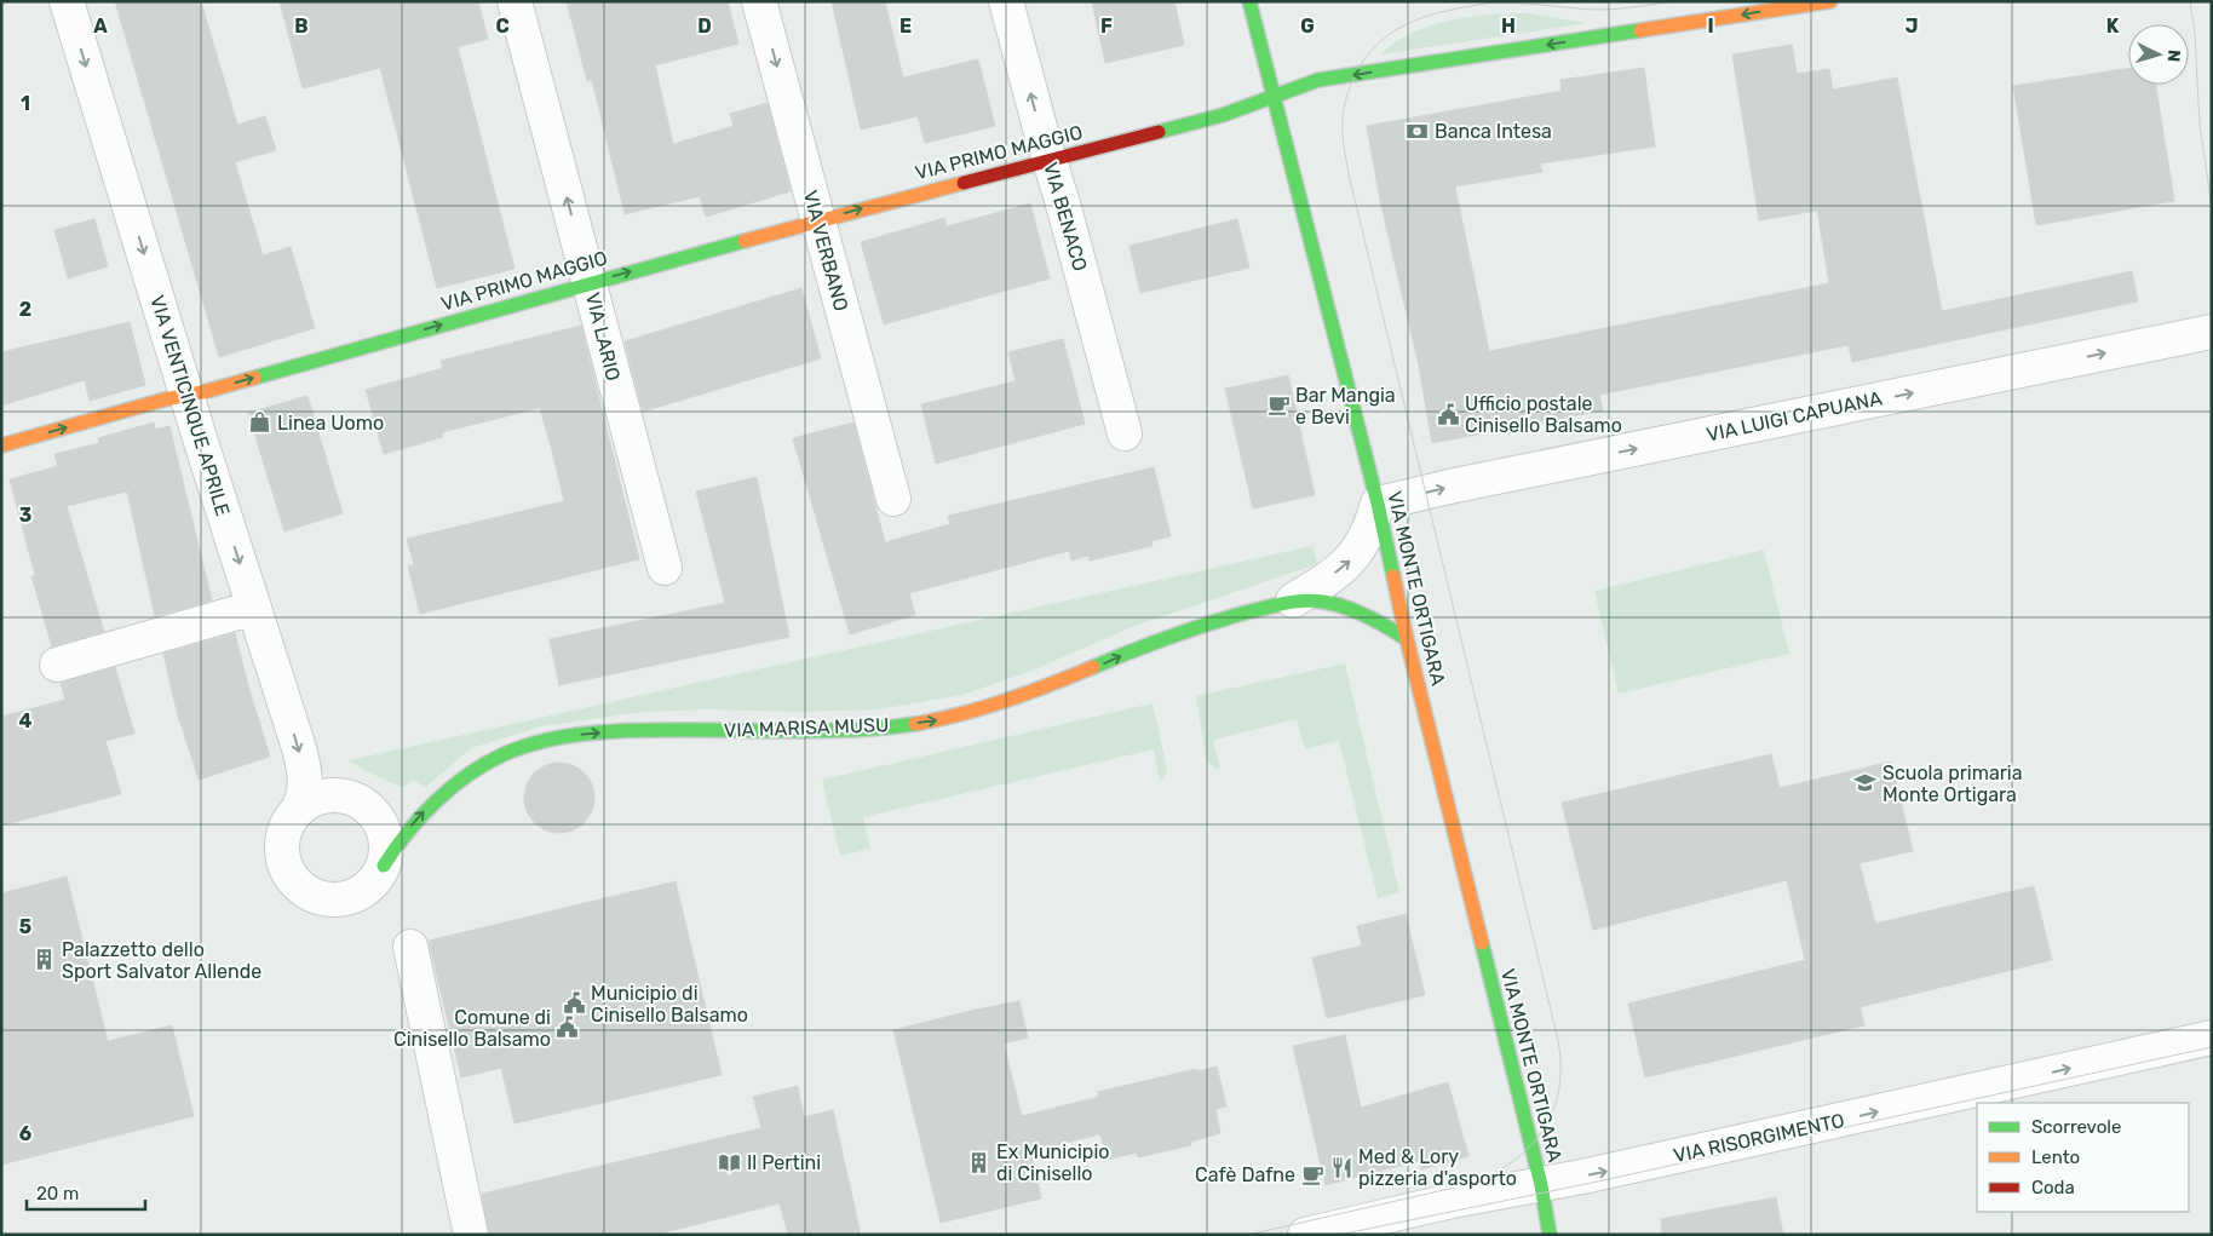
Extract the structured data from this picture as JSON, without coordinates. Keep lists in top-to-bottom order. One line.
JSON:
{"streets":{"street":["VIA PRIMO MAGGIO","VIA BENACO","VIA VERBANO","VIA LARIO","VIA VENTICINQUE APRILE","VIA LUIGI CAPUANA","VIA MONTE ORTIGARA","VIA MARISA MUSU","VIA RISORGIMENTO"]},"crossings":[["VIA PRIMO MAGGIO","VIA BENACO"],["VIA PRIMO MAGGIO","VIA VERBANO"],["VIA PRIMO MAGGIO","VIA LARIO"],["VIA PRIMO MAGGIO","VIA VENTICINQUE APRILE"],["VIA PRIMO MAGGIO","VIA MONTE ORTIGARA"],["VIA VENTICINQUE APRILE","VIA MARISA MUSU"],["VIA LUIGI CAPUANA","VIA MONTE ORTIGARA"],["VIA LUIGI CAPUANA","VIA MARISA MUSU"],["VIA MONTE ORTIGARA","VIA MARISA MUSU"],["VIA MONTE ORTIGARA","VIA RISORGIMENTO"]],"one_way":["VIA BENACO","VIA VERBANO","VIA LARIO","VIA VENTICINQUE APRILE","VIA LUIGI CAPUANA","VIA MARISA MUSU","VIA RISORGIMENTO"],"places":{"bank":["Banca Intesa"],"cafe":["Bar Mangia e Bevi","Cafè Dafne"],"public building":["Ufficio postale Cinisello Balsamo","Municipio di Cinisello Balsamo","Comune di Cinisello Balsamo"],"shop":["Linea Uomo"],"school or university":["Scuola primaria Monte Ortigara"],"building":["Palazzetto dello Sport Salvator Allende","Ex Municipio di Cinisello"],"library":["Il Pertini"],"restaurant":["Med & Lory pizzeria d'asporto"]},"legend":["Scorrevole","Lento","Coda"],"scale_bar":"20 m","north":"right","grid":{"columns":["A","B","C","D","E","F","G","H","I","J","K"],"rows":["1","2","3","4","5","6"]}}
